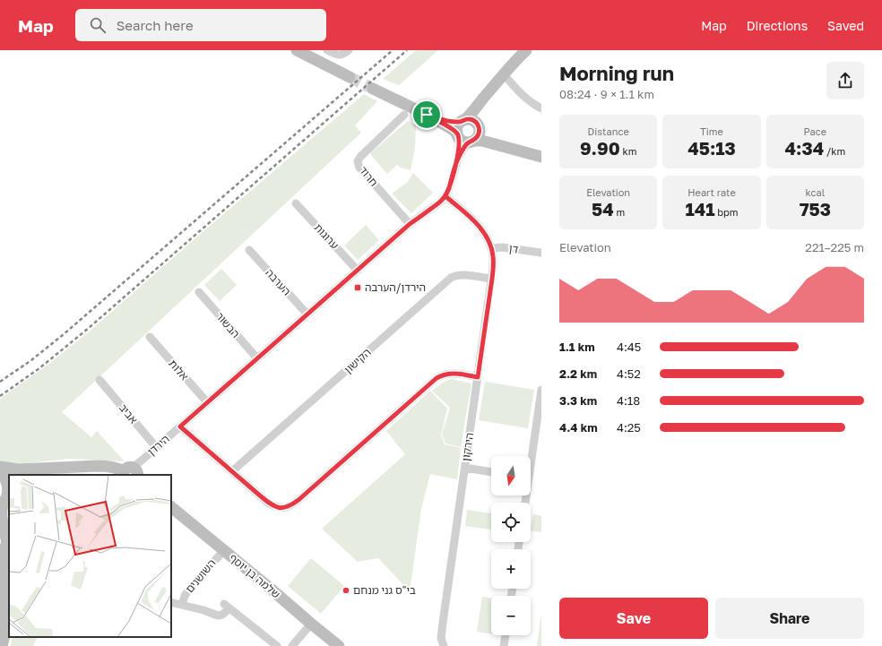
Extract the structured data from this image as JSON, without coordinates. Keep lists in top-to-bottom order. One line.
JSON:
{"streets":{"street":["חרוד","ערוגות","דן","הערבה","הבשור","הקישון","אלות","אביב","הירדן","הירקון","השושנים","שלמה בן יוסף"]},"crossings":[["חרוד","הירדן"],["ערוגות","הירדן"],["דן","הירקון"],["הערבה","הירדן"],["הבשור","הירדן"],["הקישון","הירקון"],["אלות","הירדן"],["אביב","הירדן"],["השושנים","שלמה בן יוסף"]],"places":{"transit":["הירדן/הערבה"],"other":["בי\"ס גני מנחם"]},"north":"bottom","page":{"header":"Map","search":"Search here","nav":["Map","Directions","Saved"],"heading":["Morning run","08:24 · 9 × 1.1 km"],"stats":[["Distance","9.90 km"],["Time","45:13"],["Pace","4:34 /km"],["Elevation","54 m"],["Heart rate","141 bpm"],["kcal","753"]],"chart":["Elevation","221–225 m"],"list":[{"name":"1.1 km","note":"4:45"},{"name":"2.2 km","note":"4:52"},{"name":"3.3 km","note":"4:18"},{"name":"4.4 km","note":"4:25"}],"map_buttons":["+","−"],"buttons":["Save","Share"]}}
